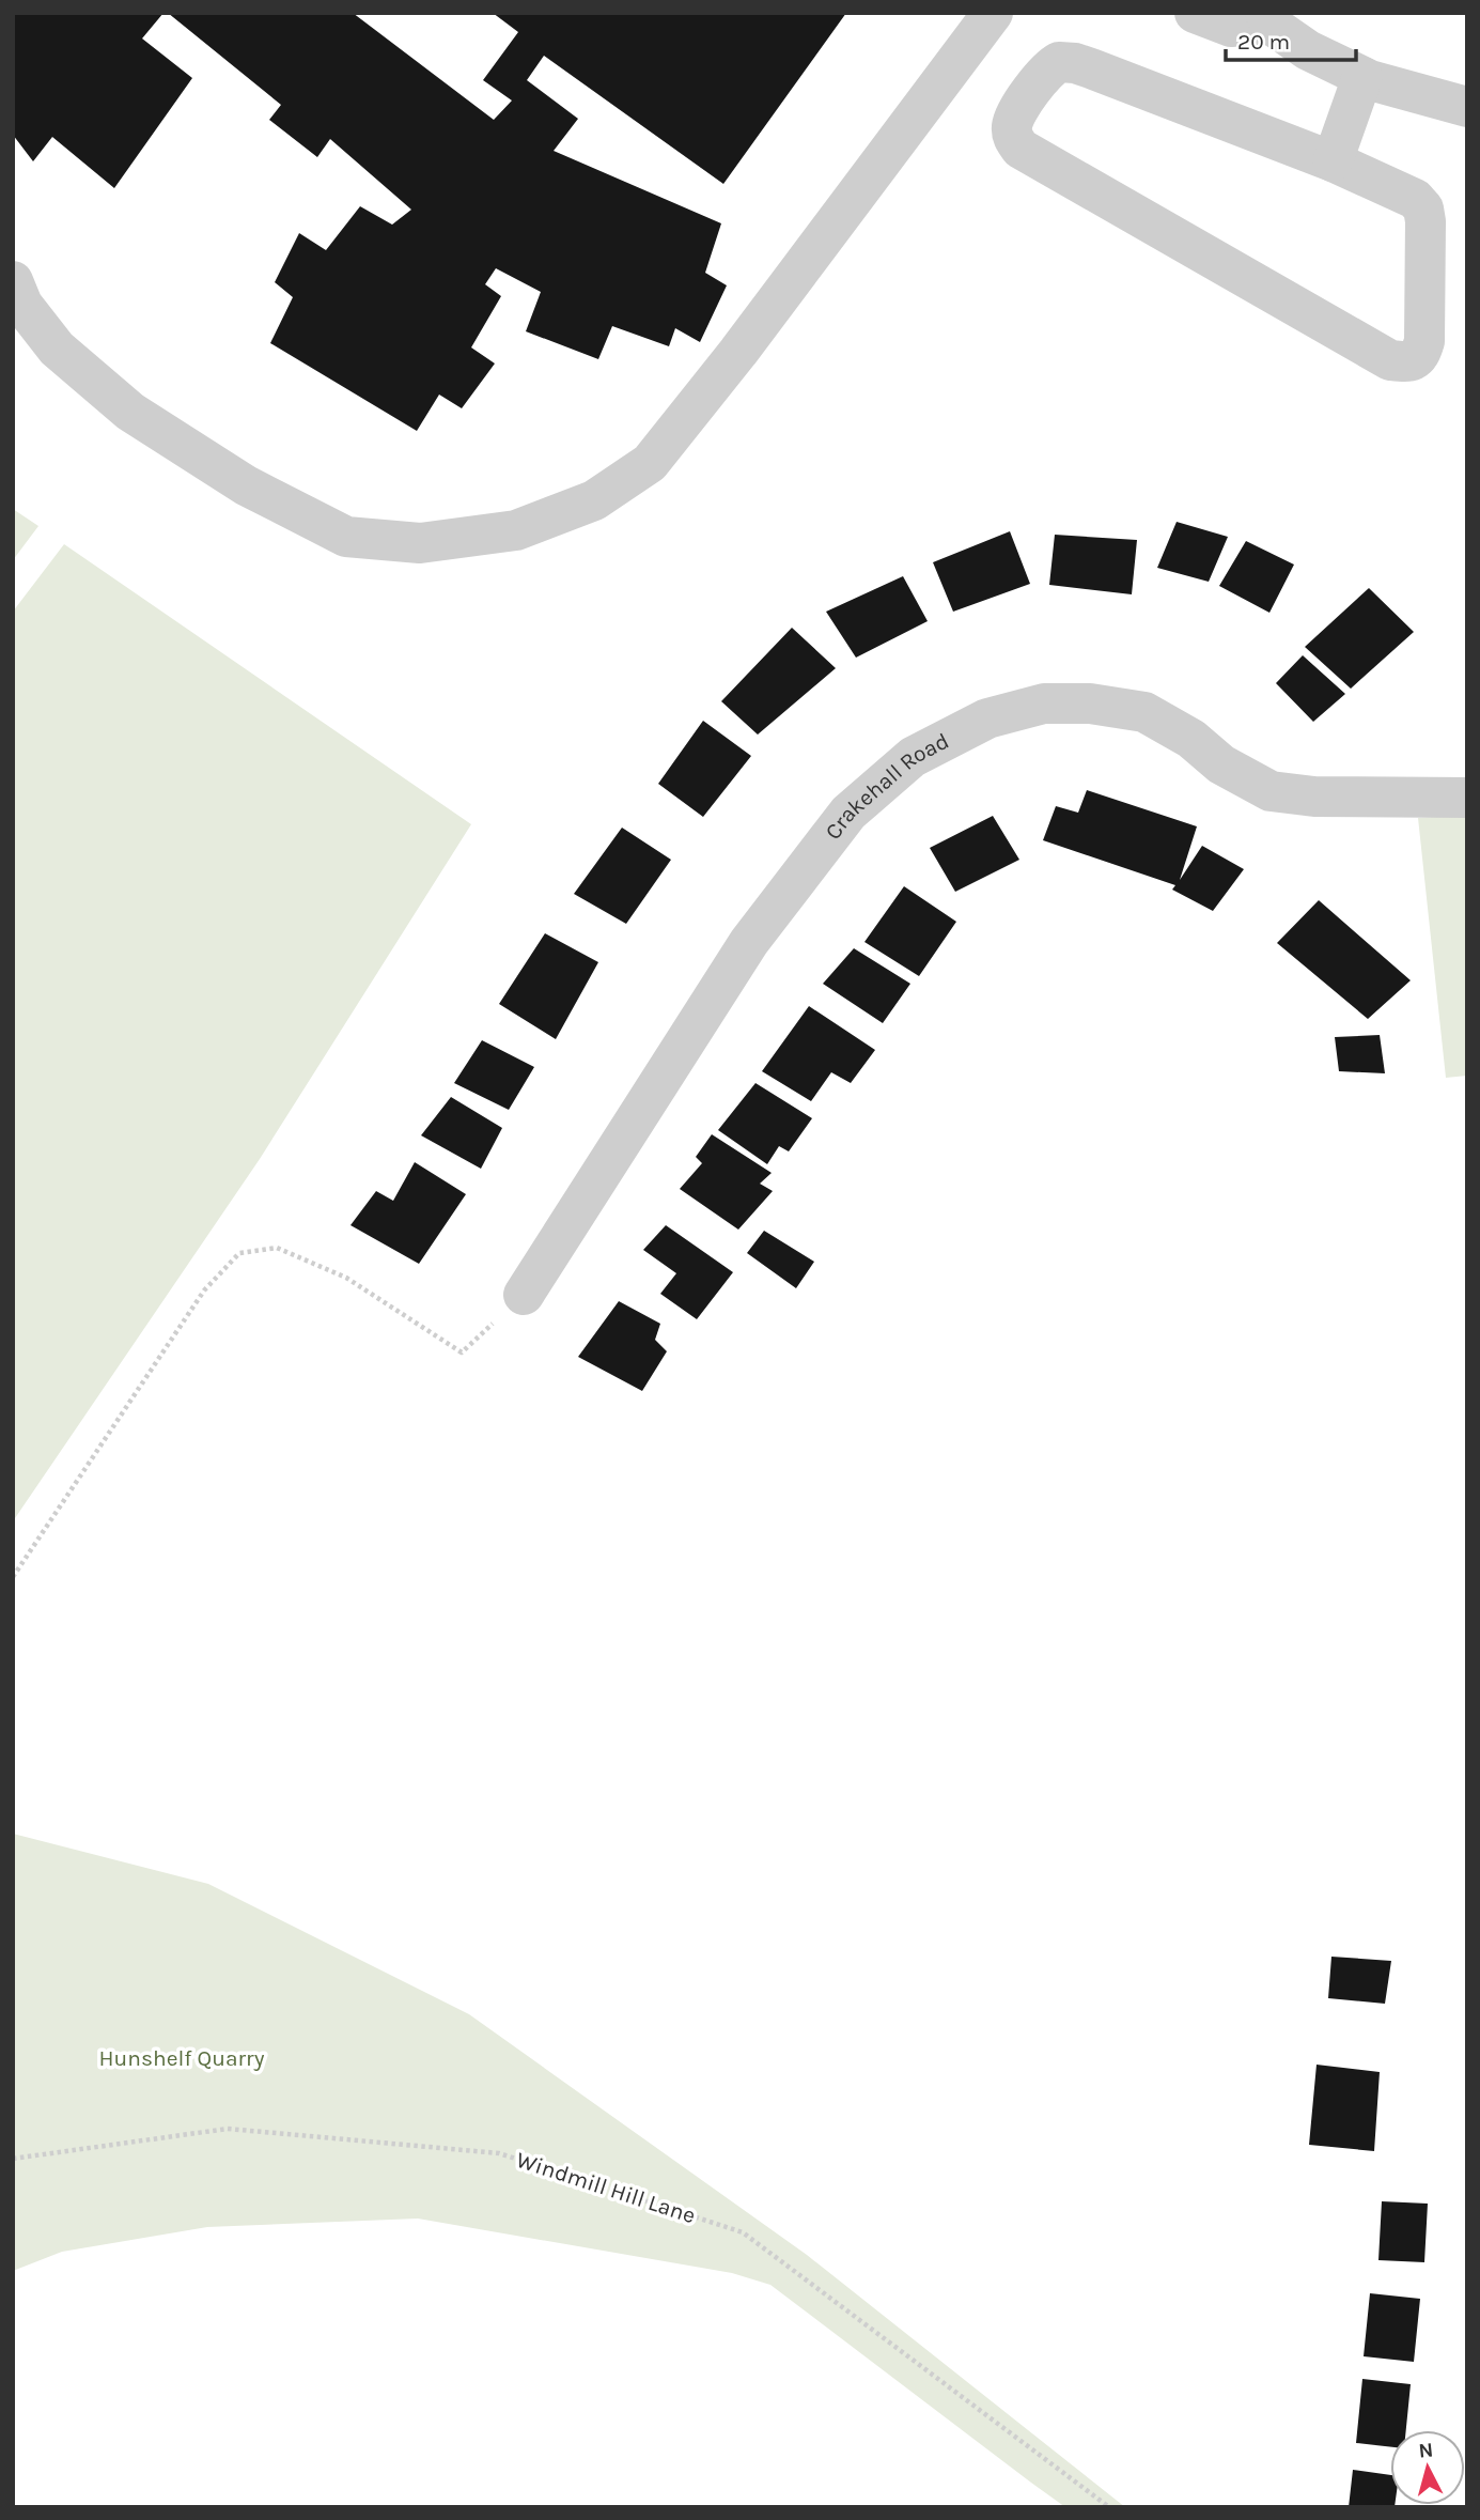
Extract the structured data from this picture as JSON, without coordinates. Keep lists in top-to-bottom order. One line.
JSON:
{"streets":{"street":["Crakehall Road"],"path":["Windmill Hill Lane"]},"parks":["Hunshelf Quarry"],"scale_bar":"20 m","north":"top"}
